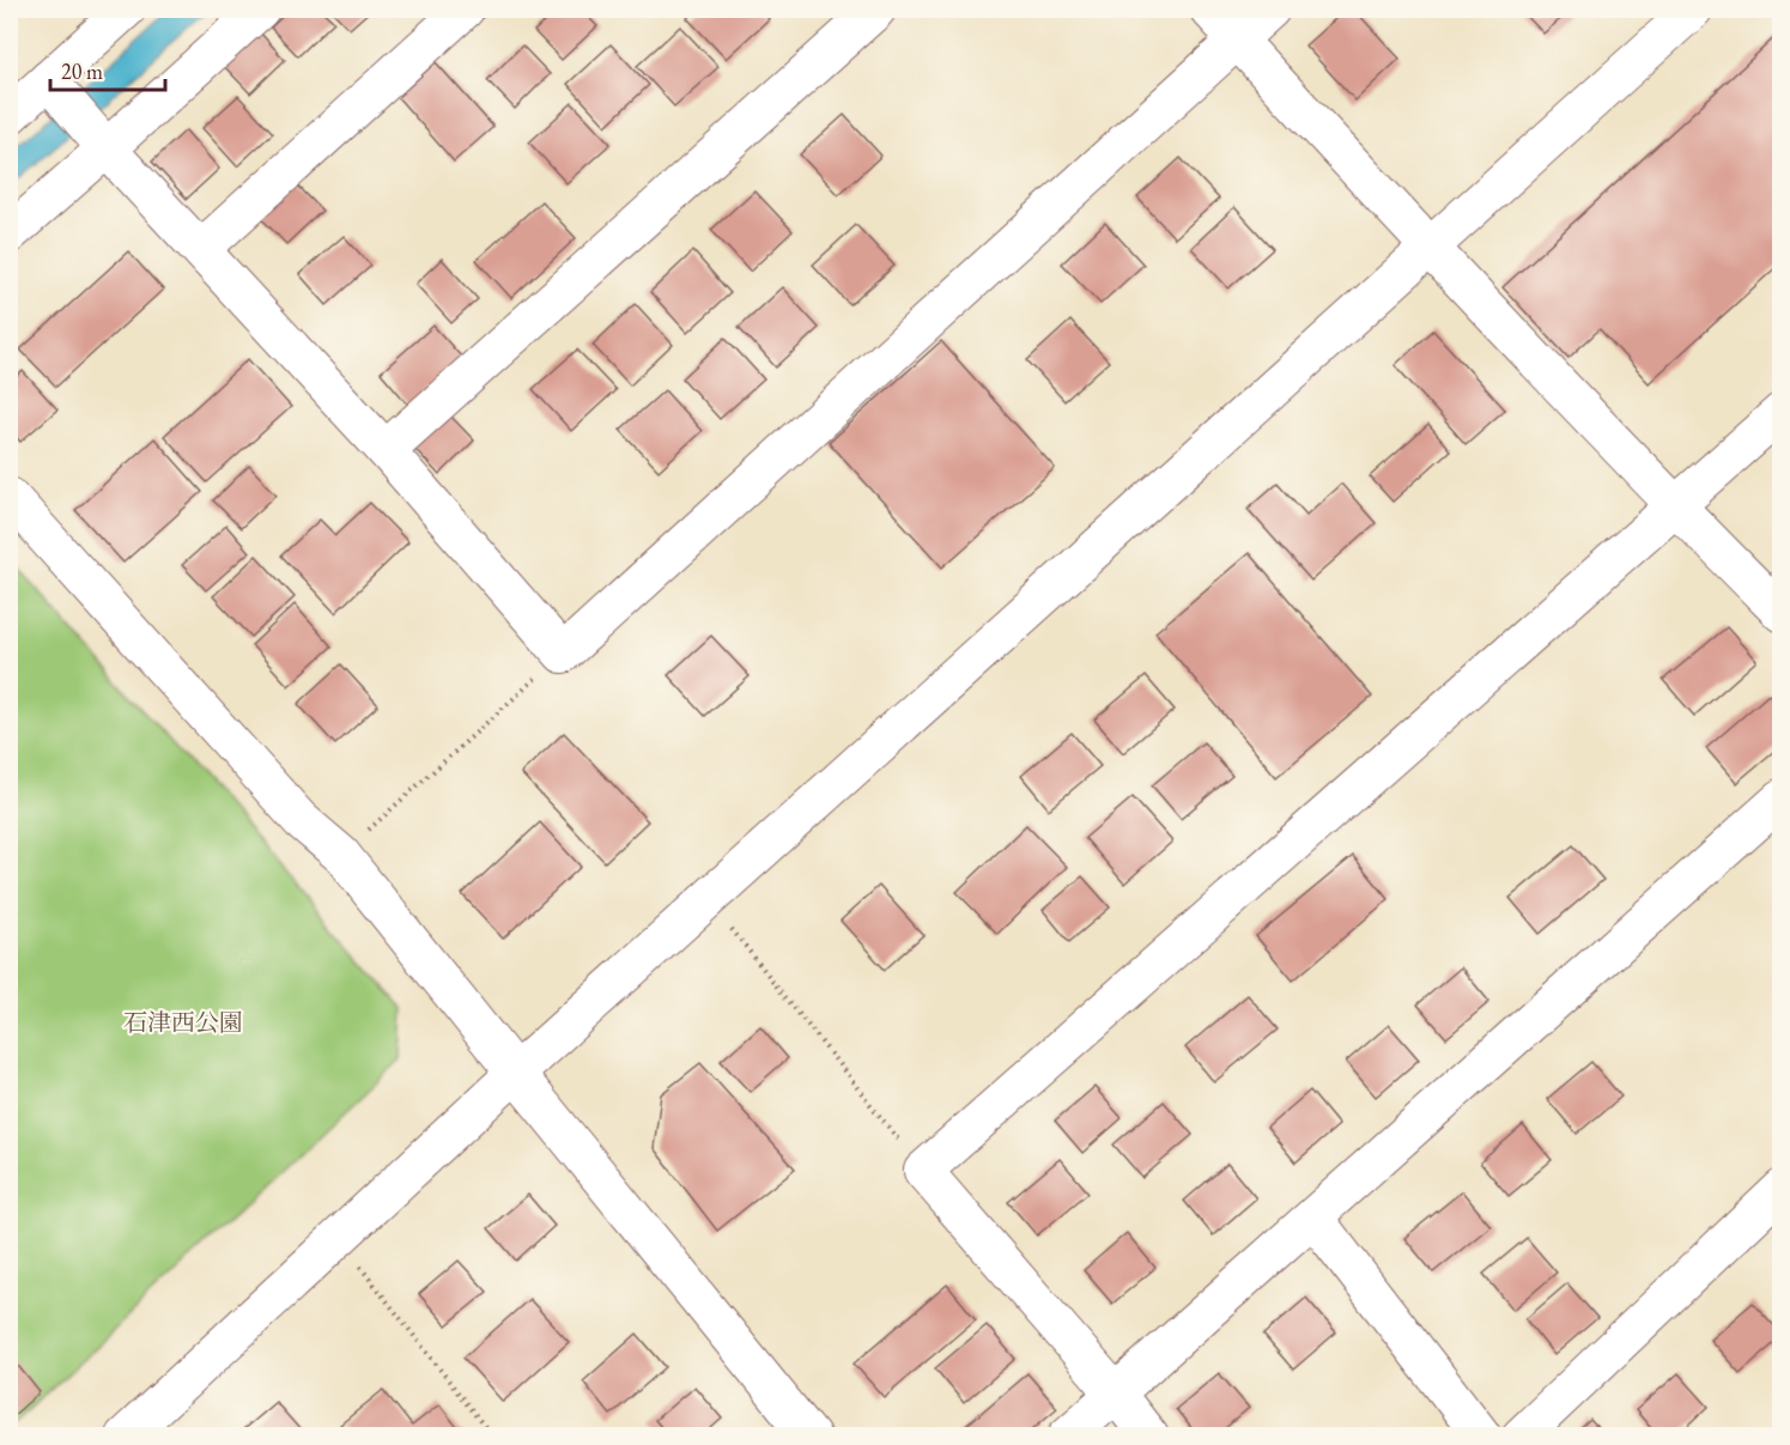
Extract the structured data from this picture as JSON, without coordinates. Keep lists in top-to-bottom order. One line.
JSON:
{"parks":["石津西公園"],"scale_bar":"20 m"}
